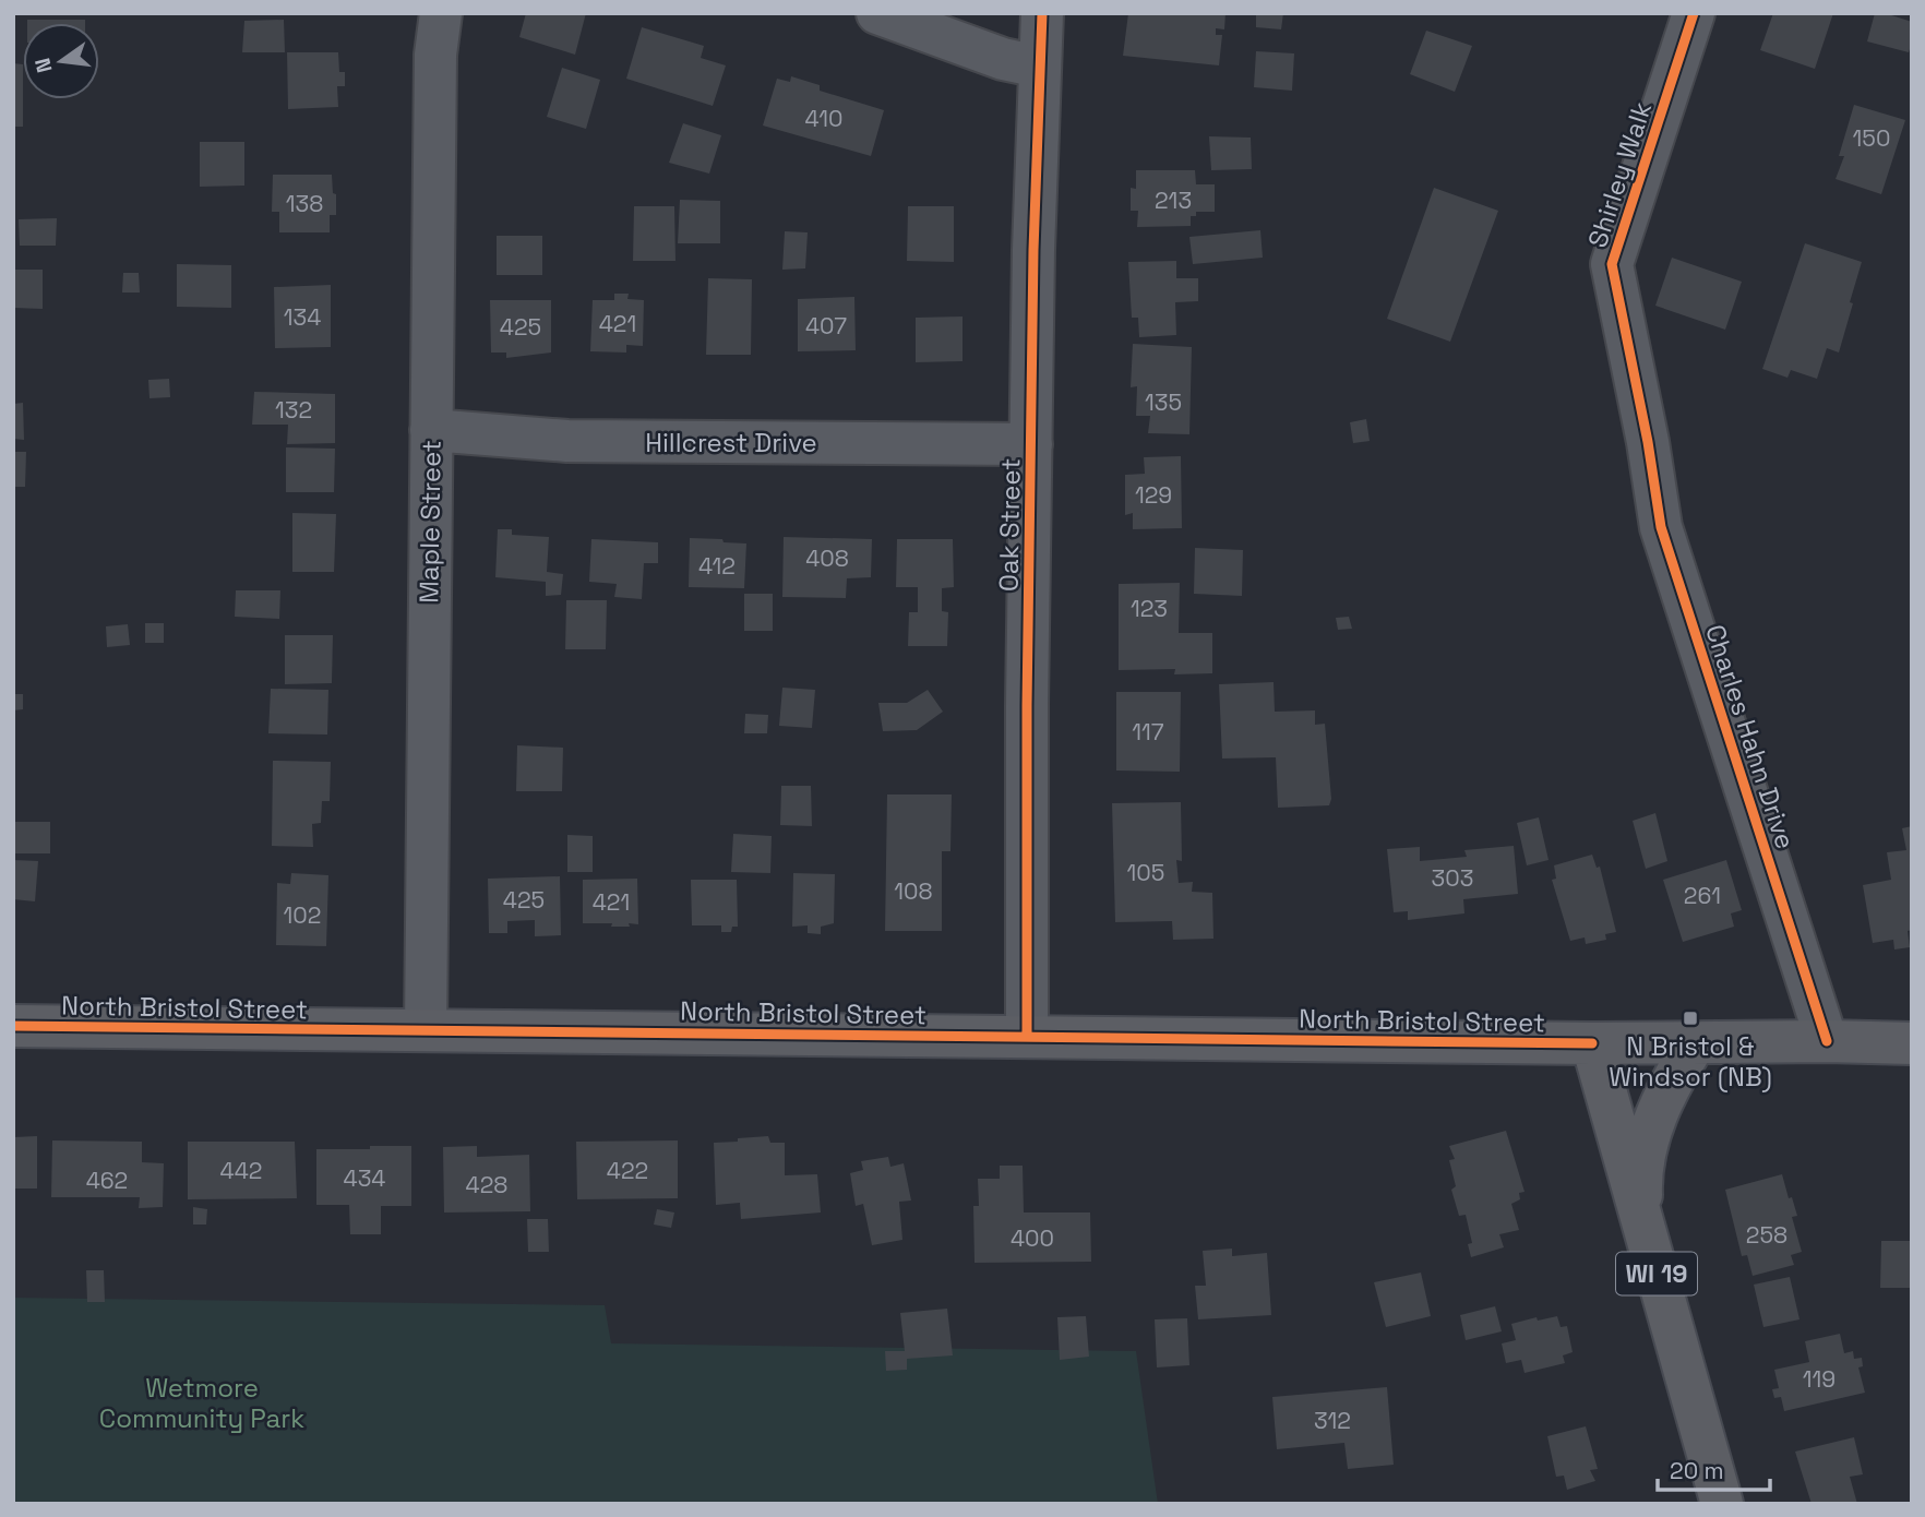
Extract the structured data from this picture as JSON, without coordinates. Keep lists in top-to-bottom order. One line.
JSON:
{"streets":{"main road":["North Bristol Street","WI 19"],"street":["Shirley Walk","Hillcrest Drive","Maple Street","Oak Street","Charles Hahn Drive"]},"crossings":[["Shirley Walk","Charles Hahn Drive"],["Hillcrest Drive","Maple Street"],["Hillcrest Drive","Oak Street"],["Maple Street","North Bristol Street"],["Oak Street","North Bristol Street"],["Charles Hahn Drive","North Bristol Street"],["North Bristol Street","WI 19"]],"parks":["Wetmore Community Park"],"places":{"transit":["N Bristol & Windsor (NB)"]},"house_numbers":["410","150","213","138","134","421","407","425","135","132","129","408","412","123","117","105","303","108","261","425","421","102","442","422","434","462","428","258","400","119","312"],"scale_bar":"20 m","north":"left"}
